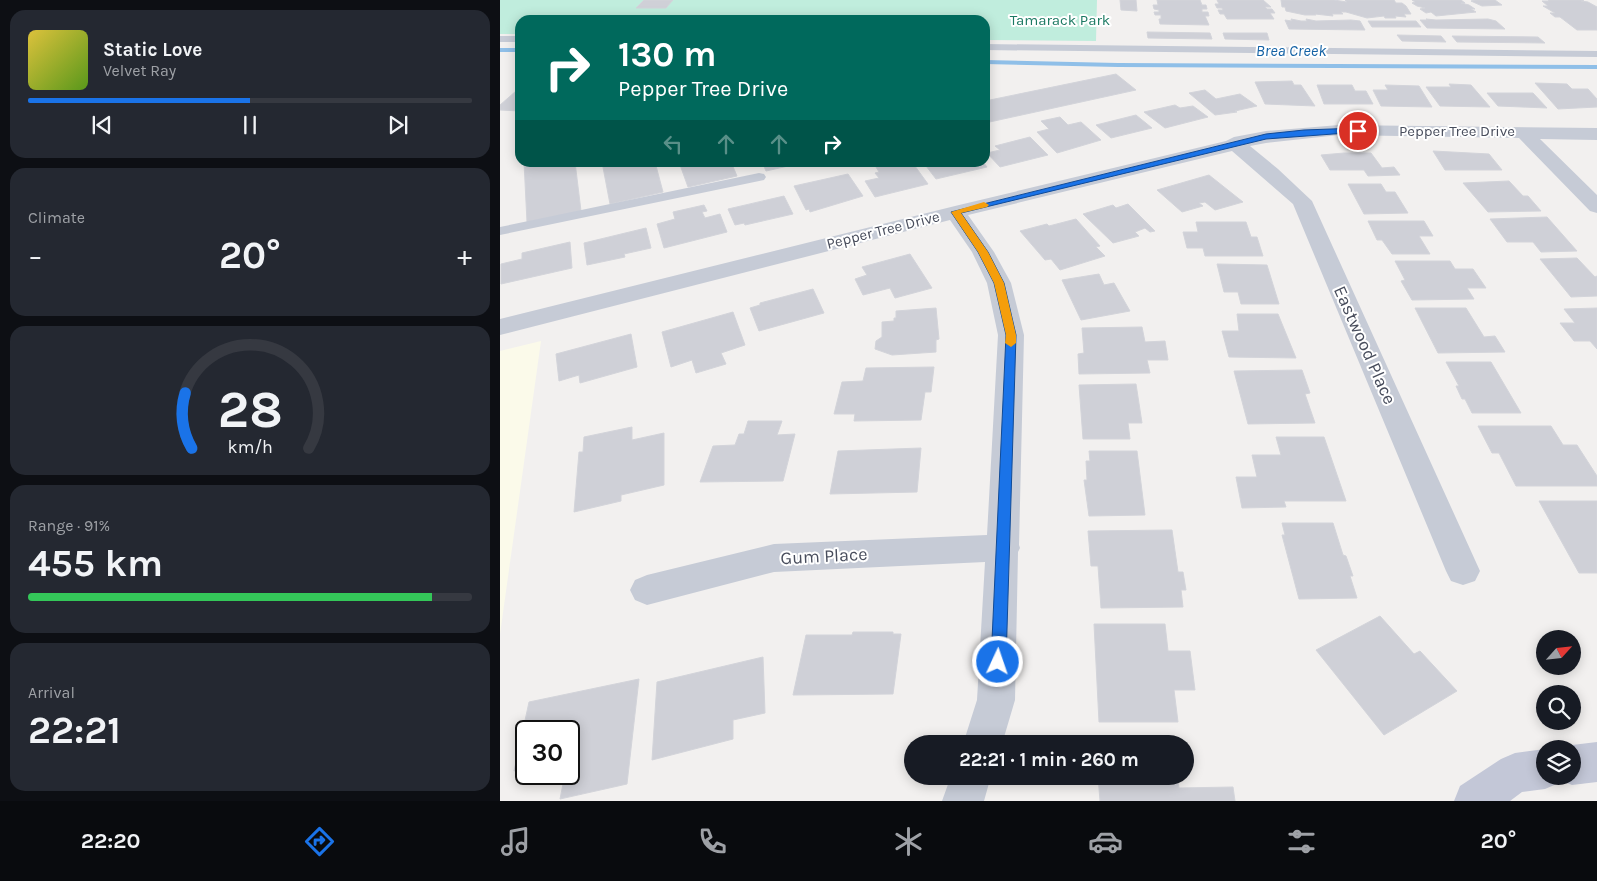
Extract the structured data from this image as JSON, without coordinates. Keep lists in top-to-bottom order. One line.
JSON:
{"streets":{"street":["Pepper Tree Drive","Eastwood Place","Gum Place"]},"crossings":[["Pepper Tree Drive","Eastwood Place"]],"water":["Brea Creek"],"parks":["Tamarack Park"],"north":"top right","page":{"turn":["130 m","Pepper Tree Drive"],"song":["Static Love","Velvet Ray"],"tile":["Climate",["Range · 91%","455 km"],["Arrival","22:21"]],"heat":["−","20°","+"],"limit":"30","trip":"22:21 · 1 min · 260 m","tabs":["22:20","20°"],"gauge":["28","km/h"]}}
